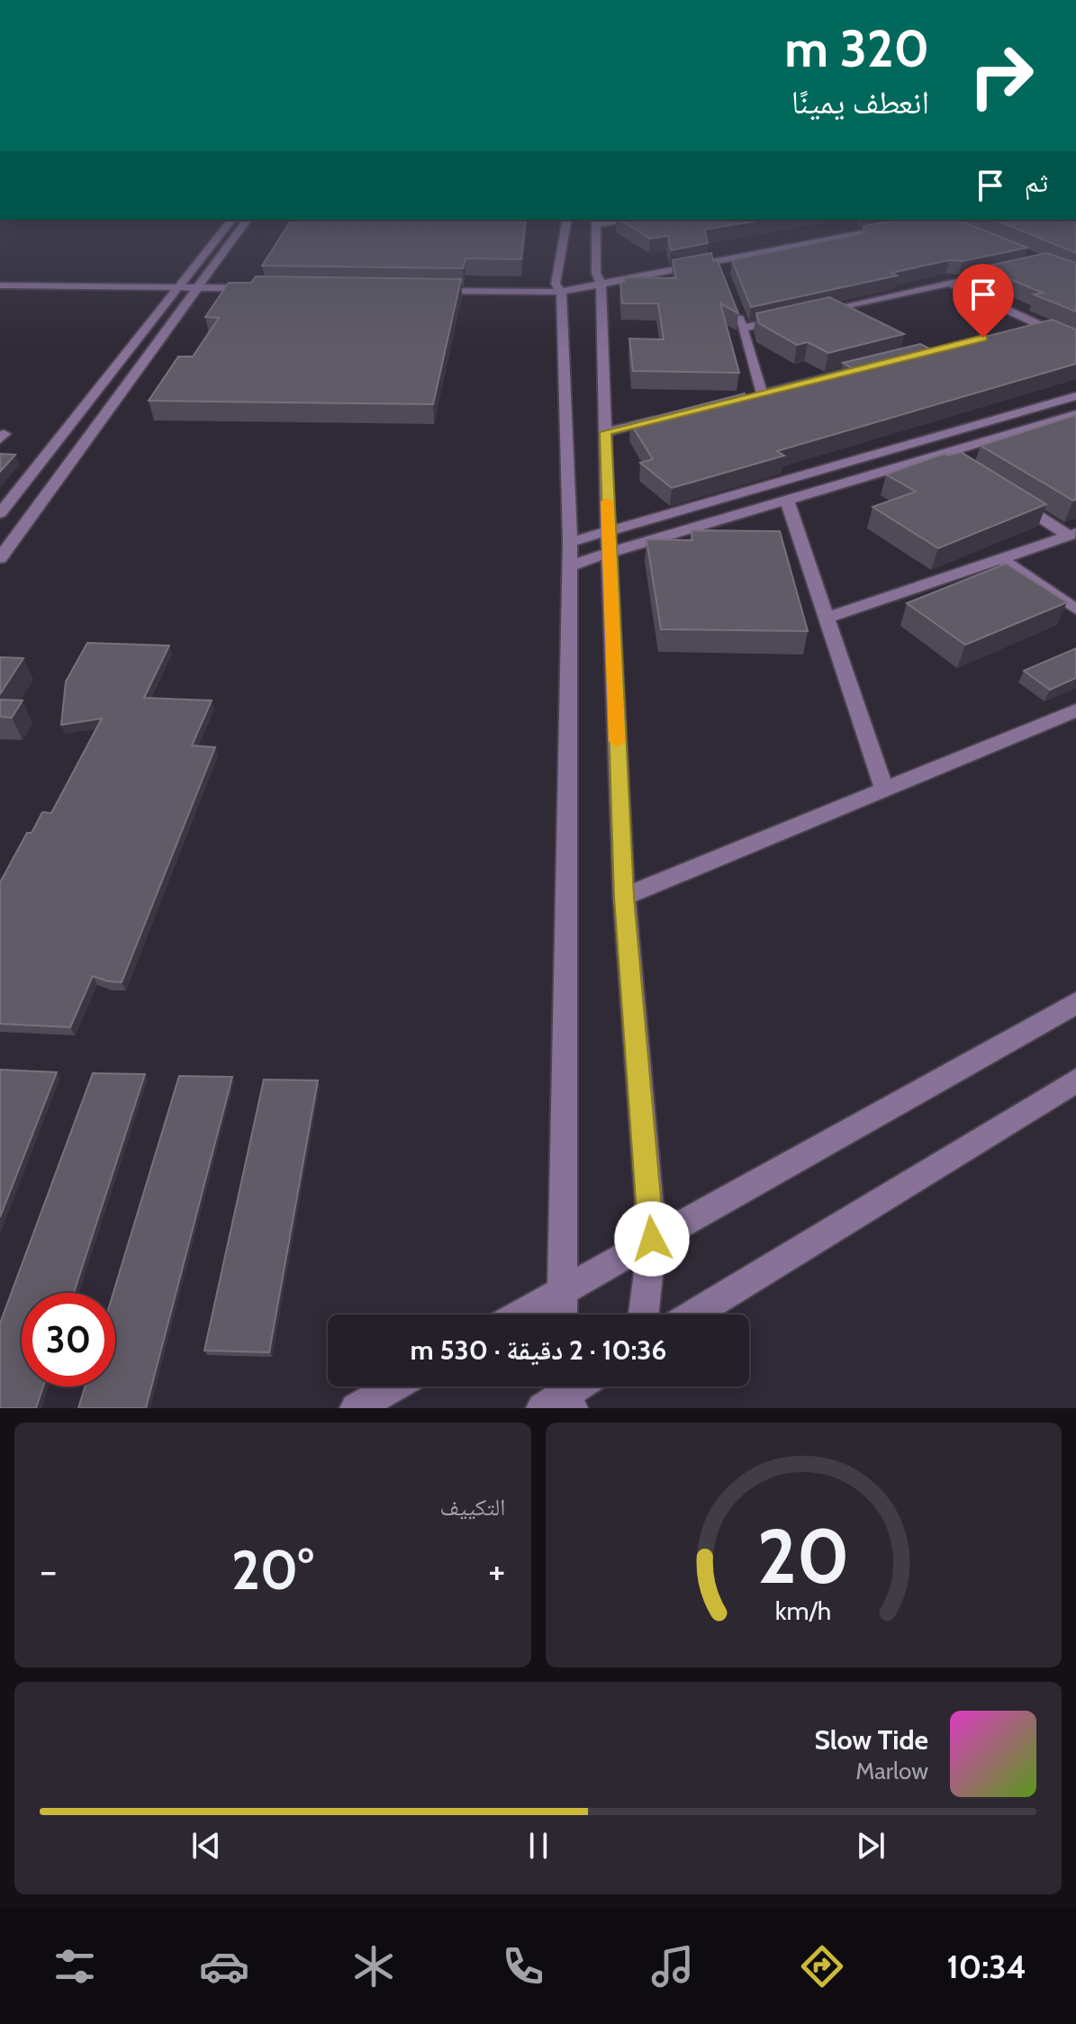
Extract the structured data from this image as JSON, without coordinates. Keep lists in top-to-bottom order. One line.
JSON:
{"page":{"turn":["320 m","انعطف يمينًا"],"then":"ثم","limit":"30","trip":"10:36 · 2 دقيقة · 530 m","tile":"التكييف","heat":["−","20°","+"],"song":["Slow Tide","Marlow"],"tabs":"10:34","gauge":["20","km/h"]}}
